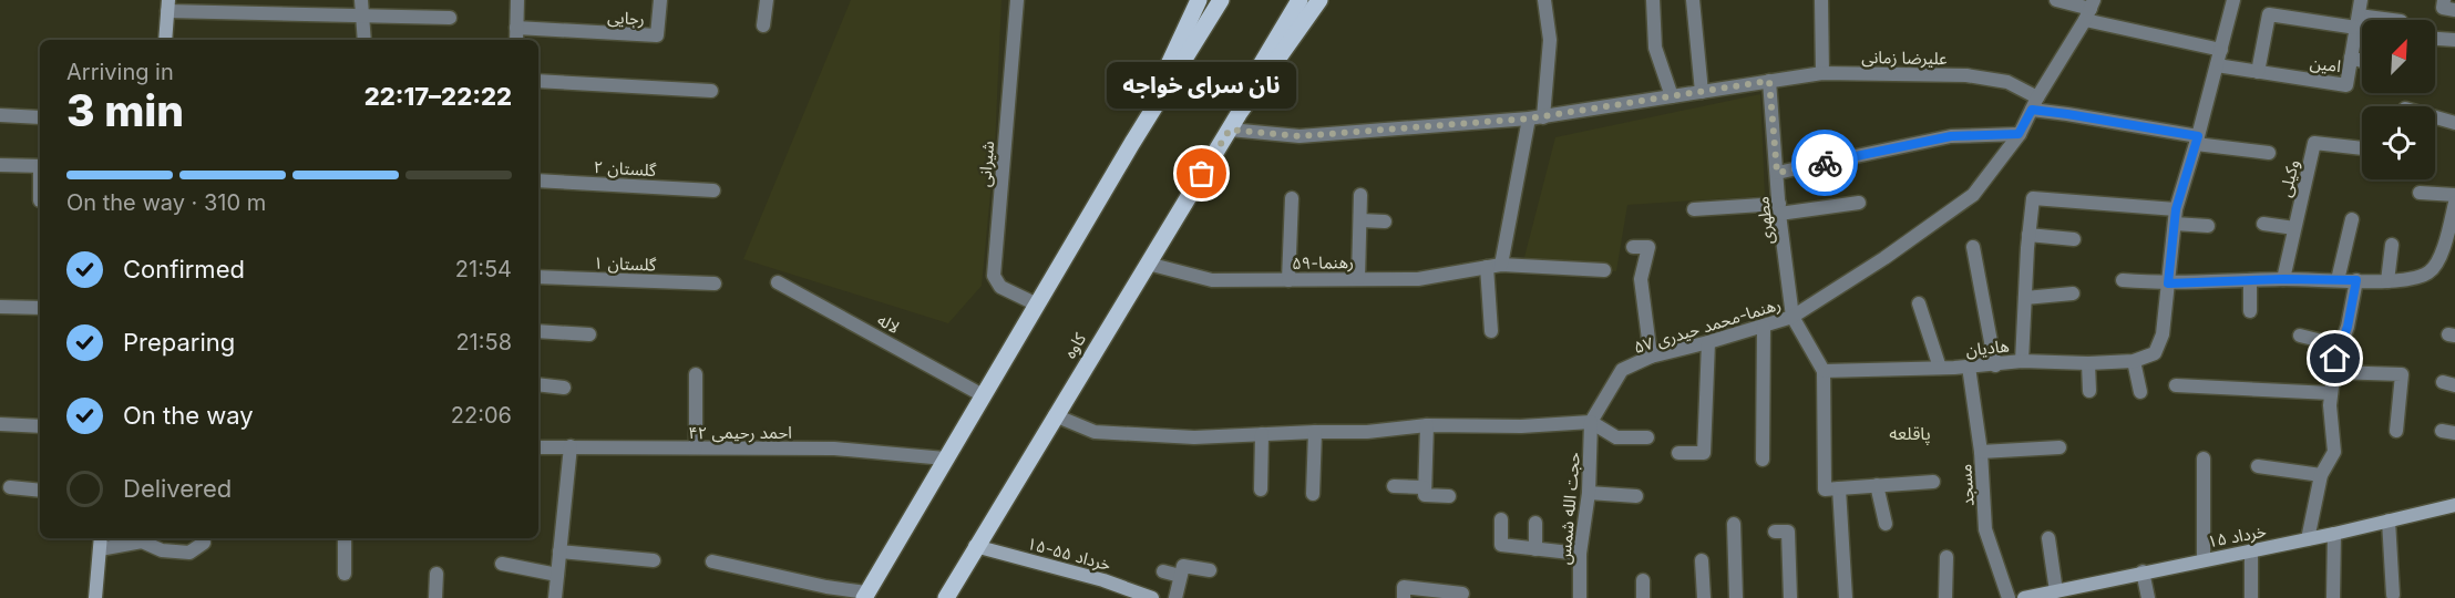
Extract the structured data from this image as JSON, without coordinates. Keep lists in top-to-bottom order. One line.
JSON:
{"streets":{"main road":["کاوه"],"street":["رجایی","علیرضا زمانی","امین","شیرانی","گلستان ۲","وکیلی","مطهری","۵۹-رهنما","گلستان ۱","لاله","۵۷ رهنما-محمد حیدری","هادیان","۴۲ احمد رحیمی","مسجد","حجت الله شمس","۱۵ خرداد","۱۵-۵۵ خرداد"]},"crossings":[["علیرضا زمانی","مطهری"],["علیرضا زمانی","۵۷ رهنما-محمد حیدری"],["علیرضا زمانی","کاوه"],["مطهری","۵۷ رهنما-محمد حیدری"],["۵۹-رهنما","کاوه"],["۵۷ رهنما-محمد حیدری","حجت الله شمس"],["کاوه","۱۵-۵۵ خرداد"],["هادیان","مسجد"]],"districts":["پاقلعه"],"places":["نان سرای خواجه"],"north":"top right","page":{"heading":["3 min","Arriving in","22:17–22:22"],"bubble":"نان سرای خواجه","bar":"On the way · 310 m","list":[["Confirmed","21:54"],["Preparing","21:58"],["On the way","22:06"],"Delivered"]}}
